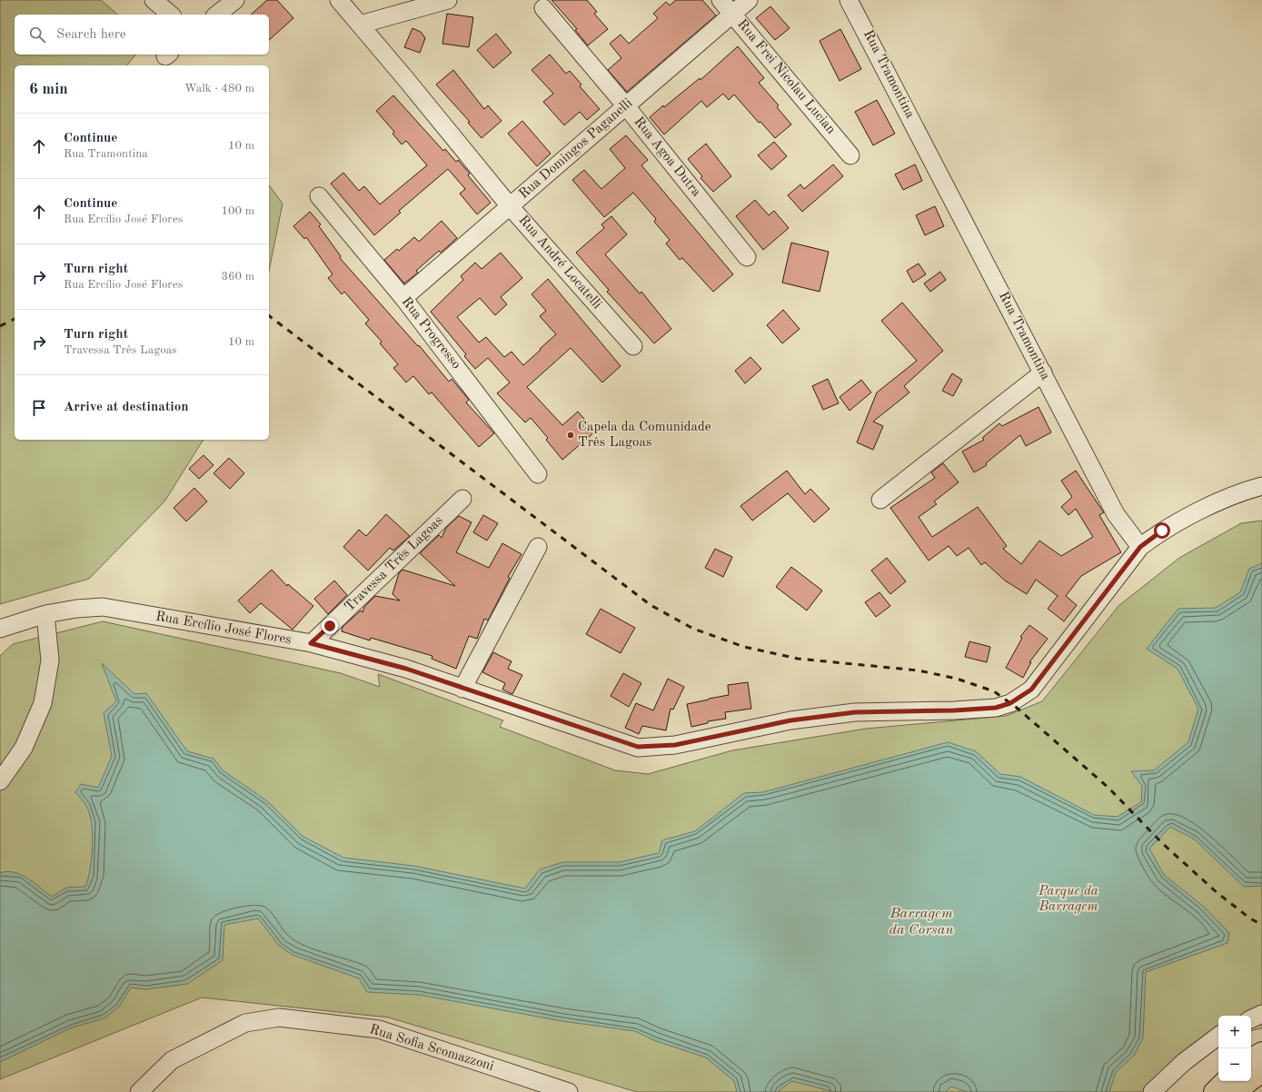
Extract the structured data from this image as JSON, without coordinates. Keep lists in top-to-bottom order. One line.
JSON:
{"streets":{"street":["Rua Tramontina","Rua Frei Nicolau Lucian","Rua Domingos Paganelli","Rua Agoa Dutra","Rua André Locatelli","Rua Progresso","Travessa Três Lagoas","Rua Ercílio José Flores","Rua Sofia Scomazzoni"]},"crossings":[["Rua Tramontina","Rua Ercílio José Flores"],["Rua Frei Nicolau Lucian","Rua Domingos Paganelli"],["Rua Domingos Paganelli","Rua Agoa Dutra"],["Rua Domingos Paganelli","Rua André Locatelli"],["Rua Domingos Paganelli","Rua Progresso"],["Travessa Três Lagoas","Rua Ercílio José Flores"]],"water":["Barragem da Corsan"],"parks":["Parque da Barragem"],"places":["Capela da Comunidade Três Lagoas"],"page":{"search":"Search here","heading":["6 min","Walk · 480 m"],"list":[["Continue","Rua Tramontina","10 m"],["Continue","Rua Ercílio José Flores","100 m"],["Turn right","Rua Ercílio José Flores","360 m"],["Turn right","Travessa Três Lagoas","10 m"],"Arrive at destination"],"map_buttons":["+","−"]}}
